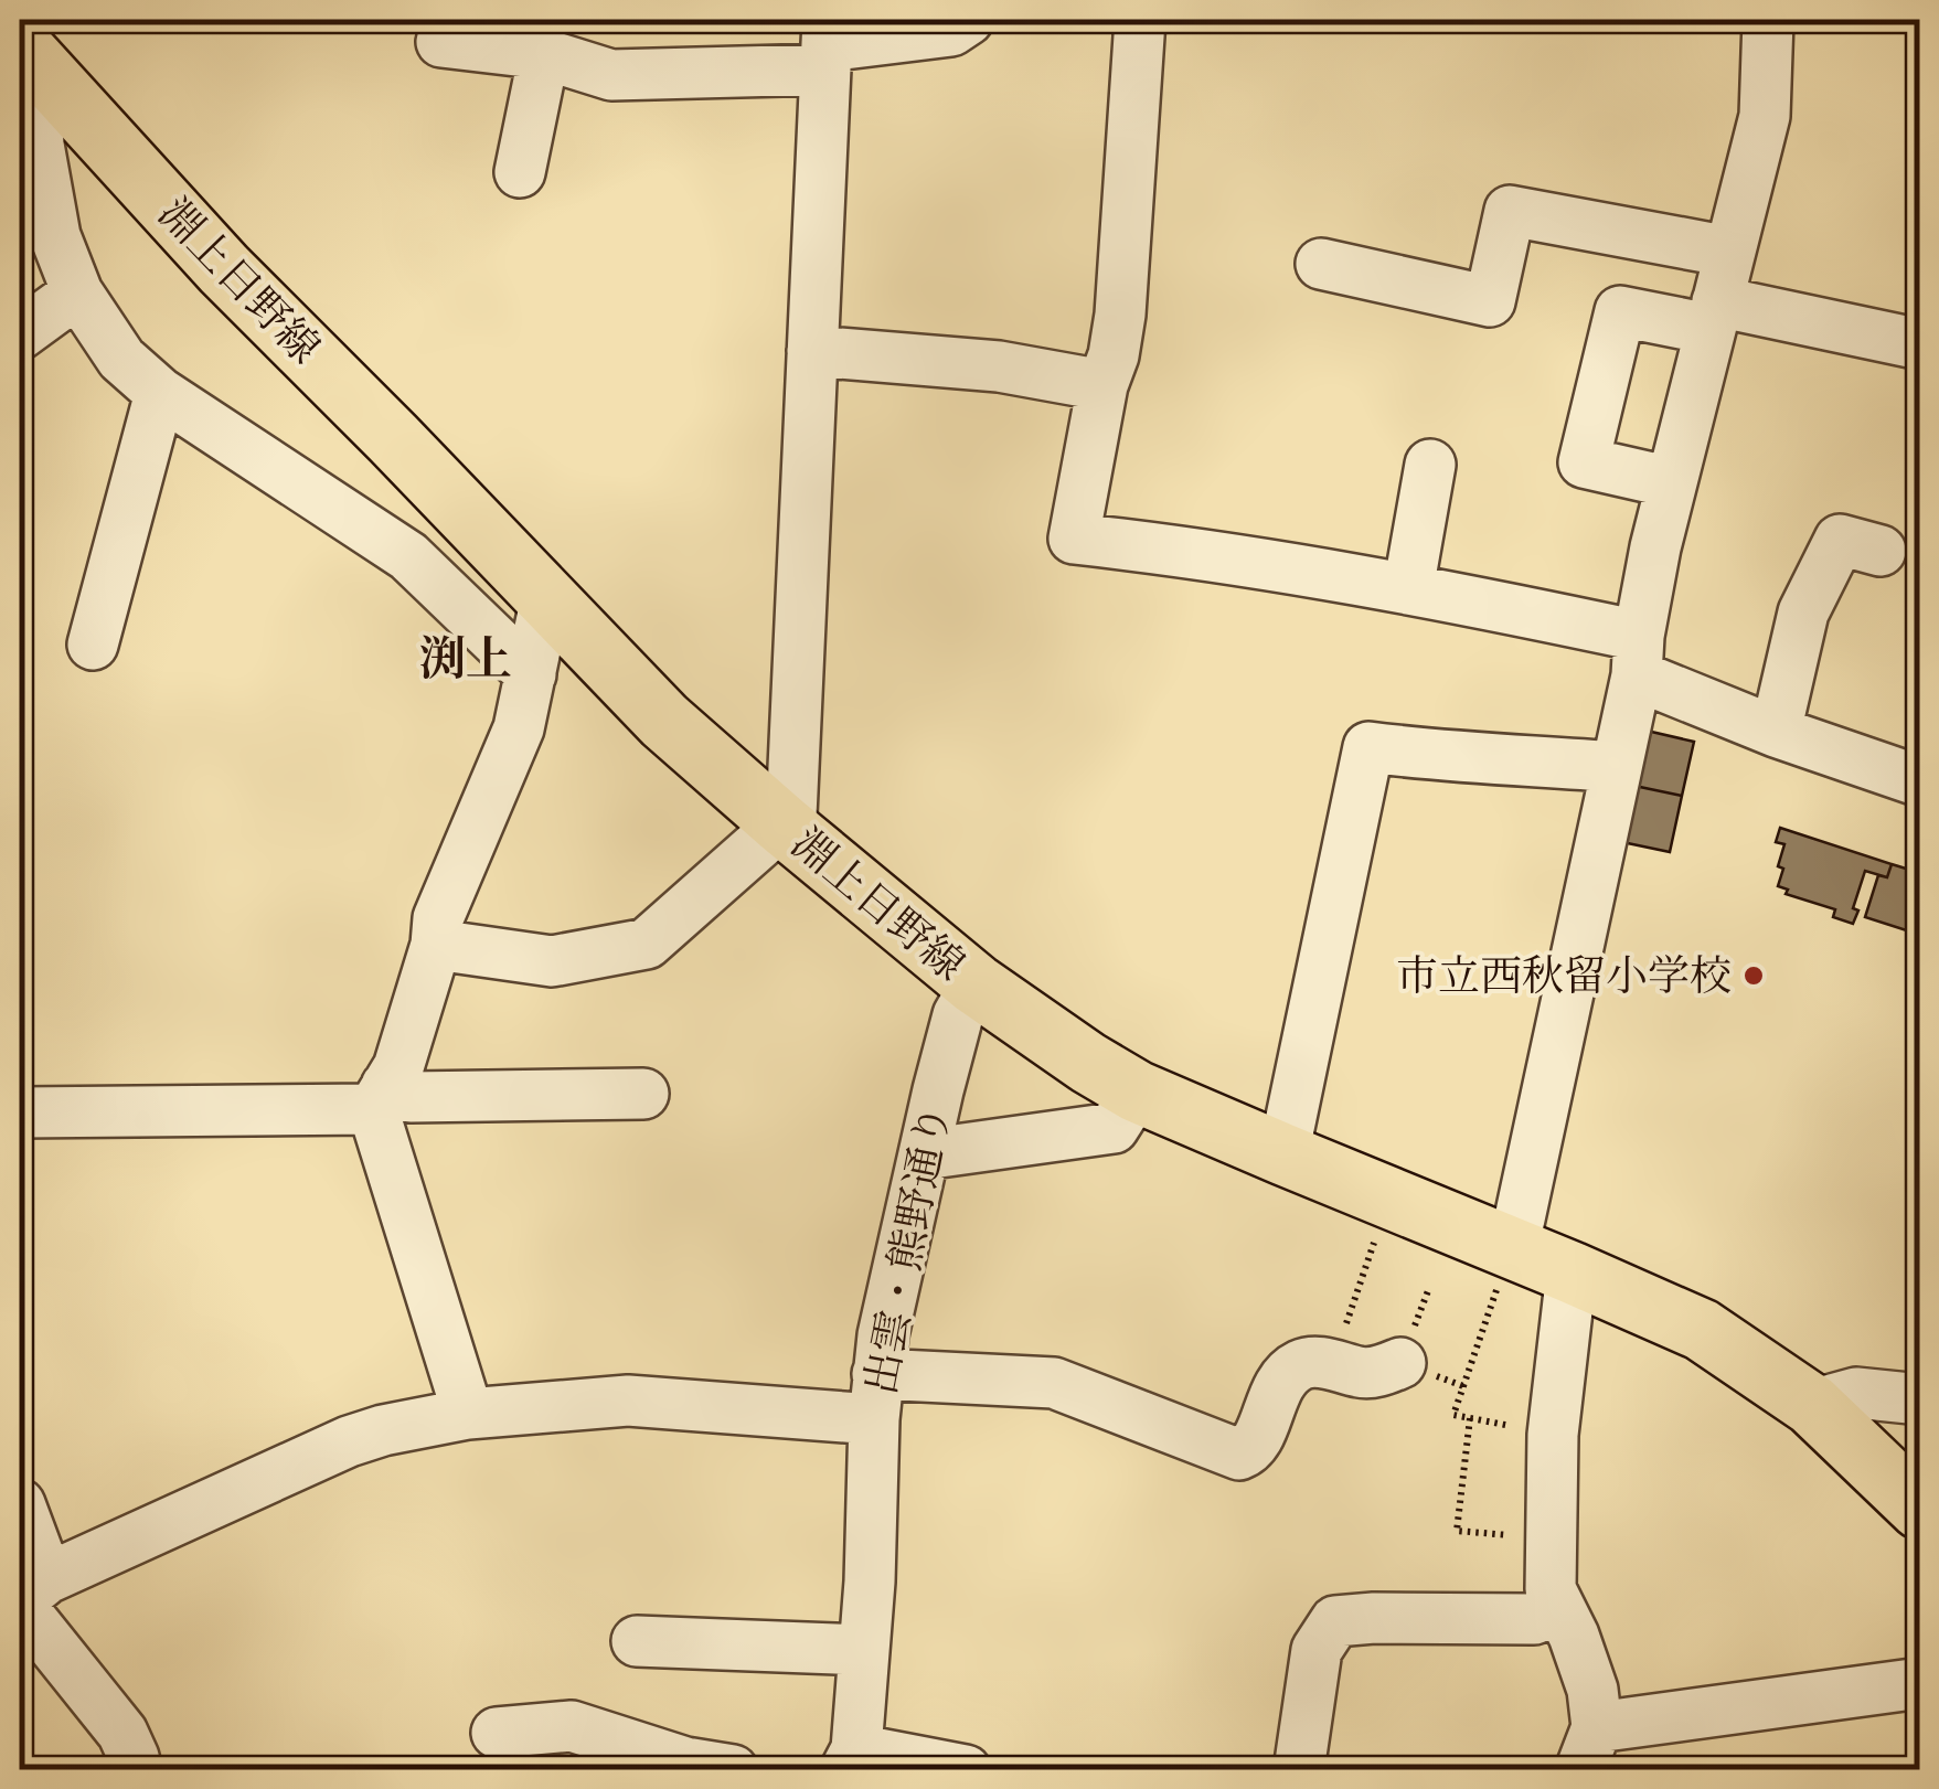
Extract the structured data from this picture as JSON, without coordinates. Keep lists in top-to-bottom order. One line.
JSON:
{"streets":{"main road":["淵上日野線"],"street":["出雲・熊野通り"]},"crossings":[["淵上日野線","出雲・熊野通り"]],"districts":["渕上"],"places":["市立西秋留小学校"]}
